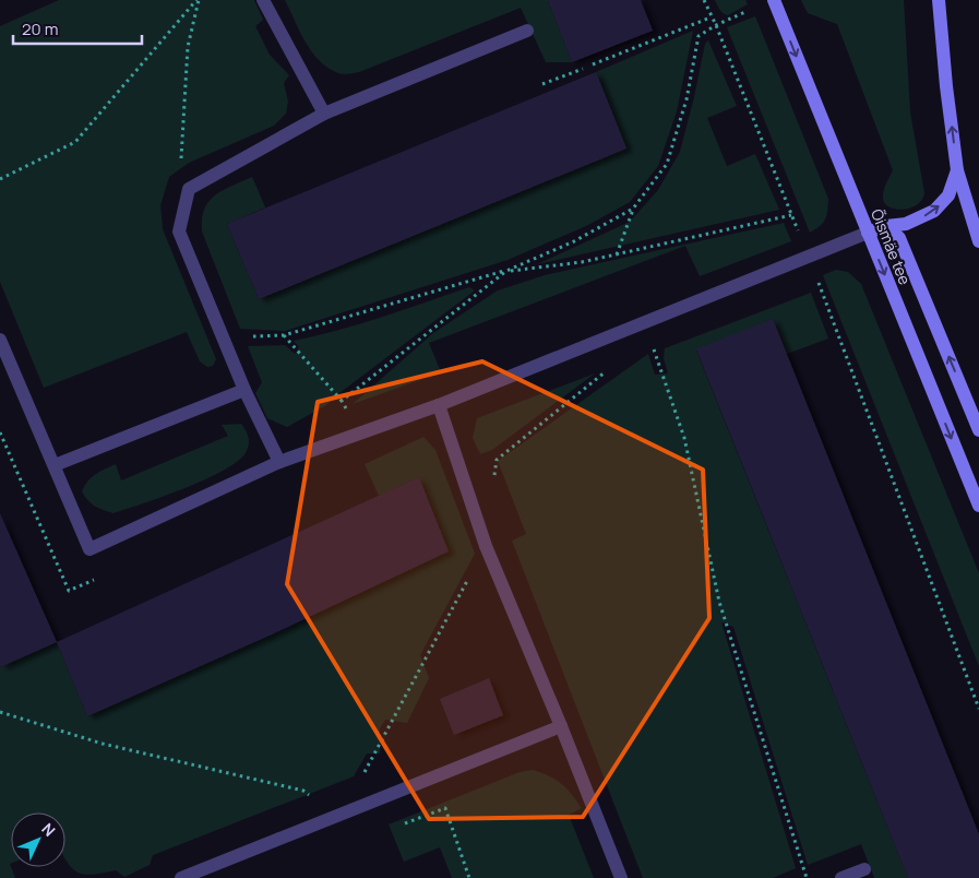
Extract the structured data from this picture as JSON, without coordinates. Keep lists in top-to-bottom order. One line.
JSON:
{"streets":{"main road":["Õismäe tee"]},"scale_bar":"20 m","north":"top right"}
